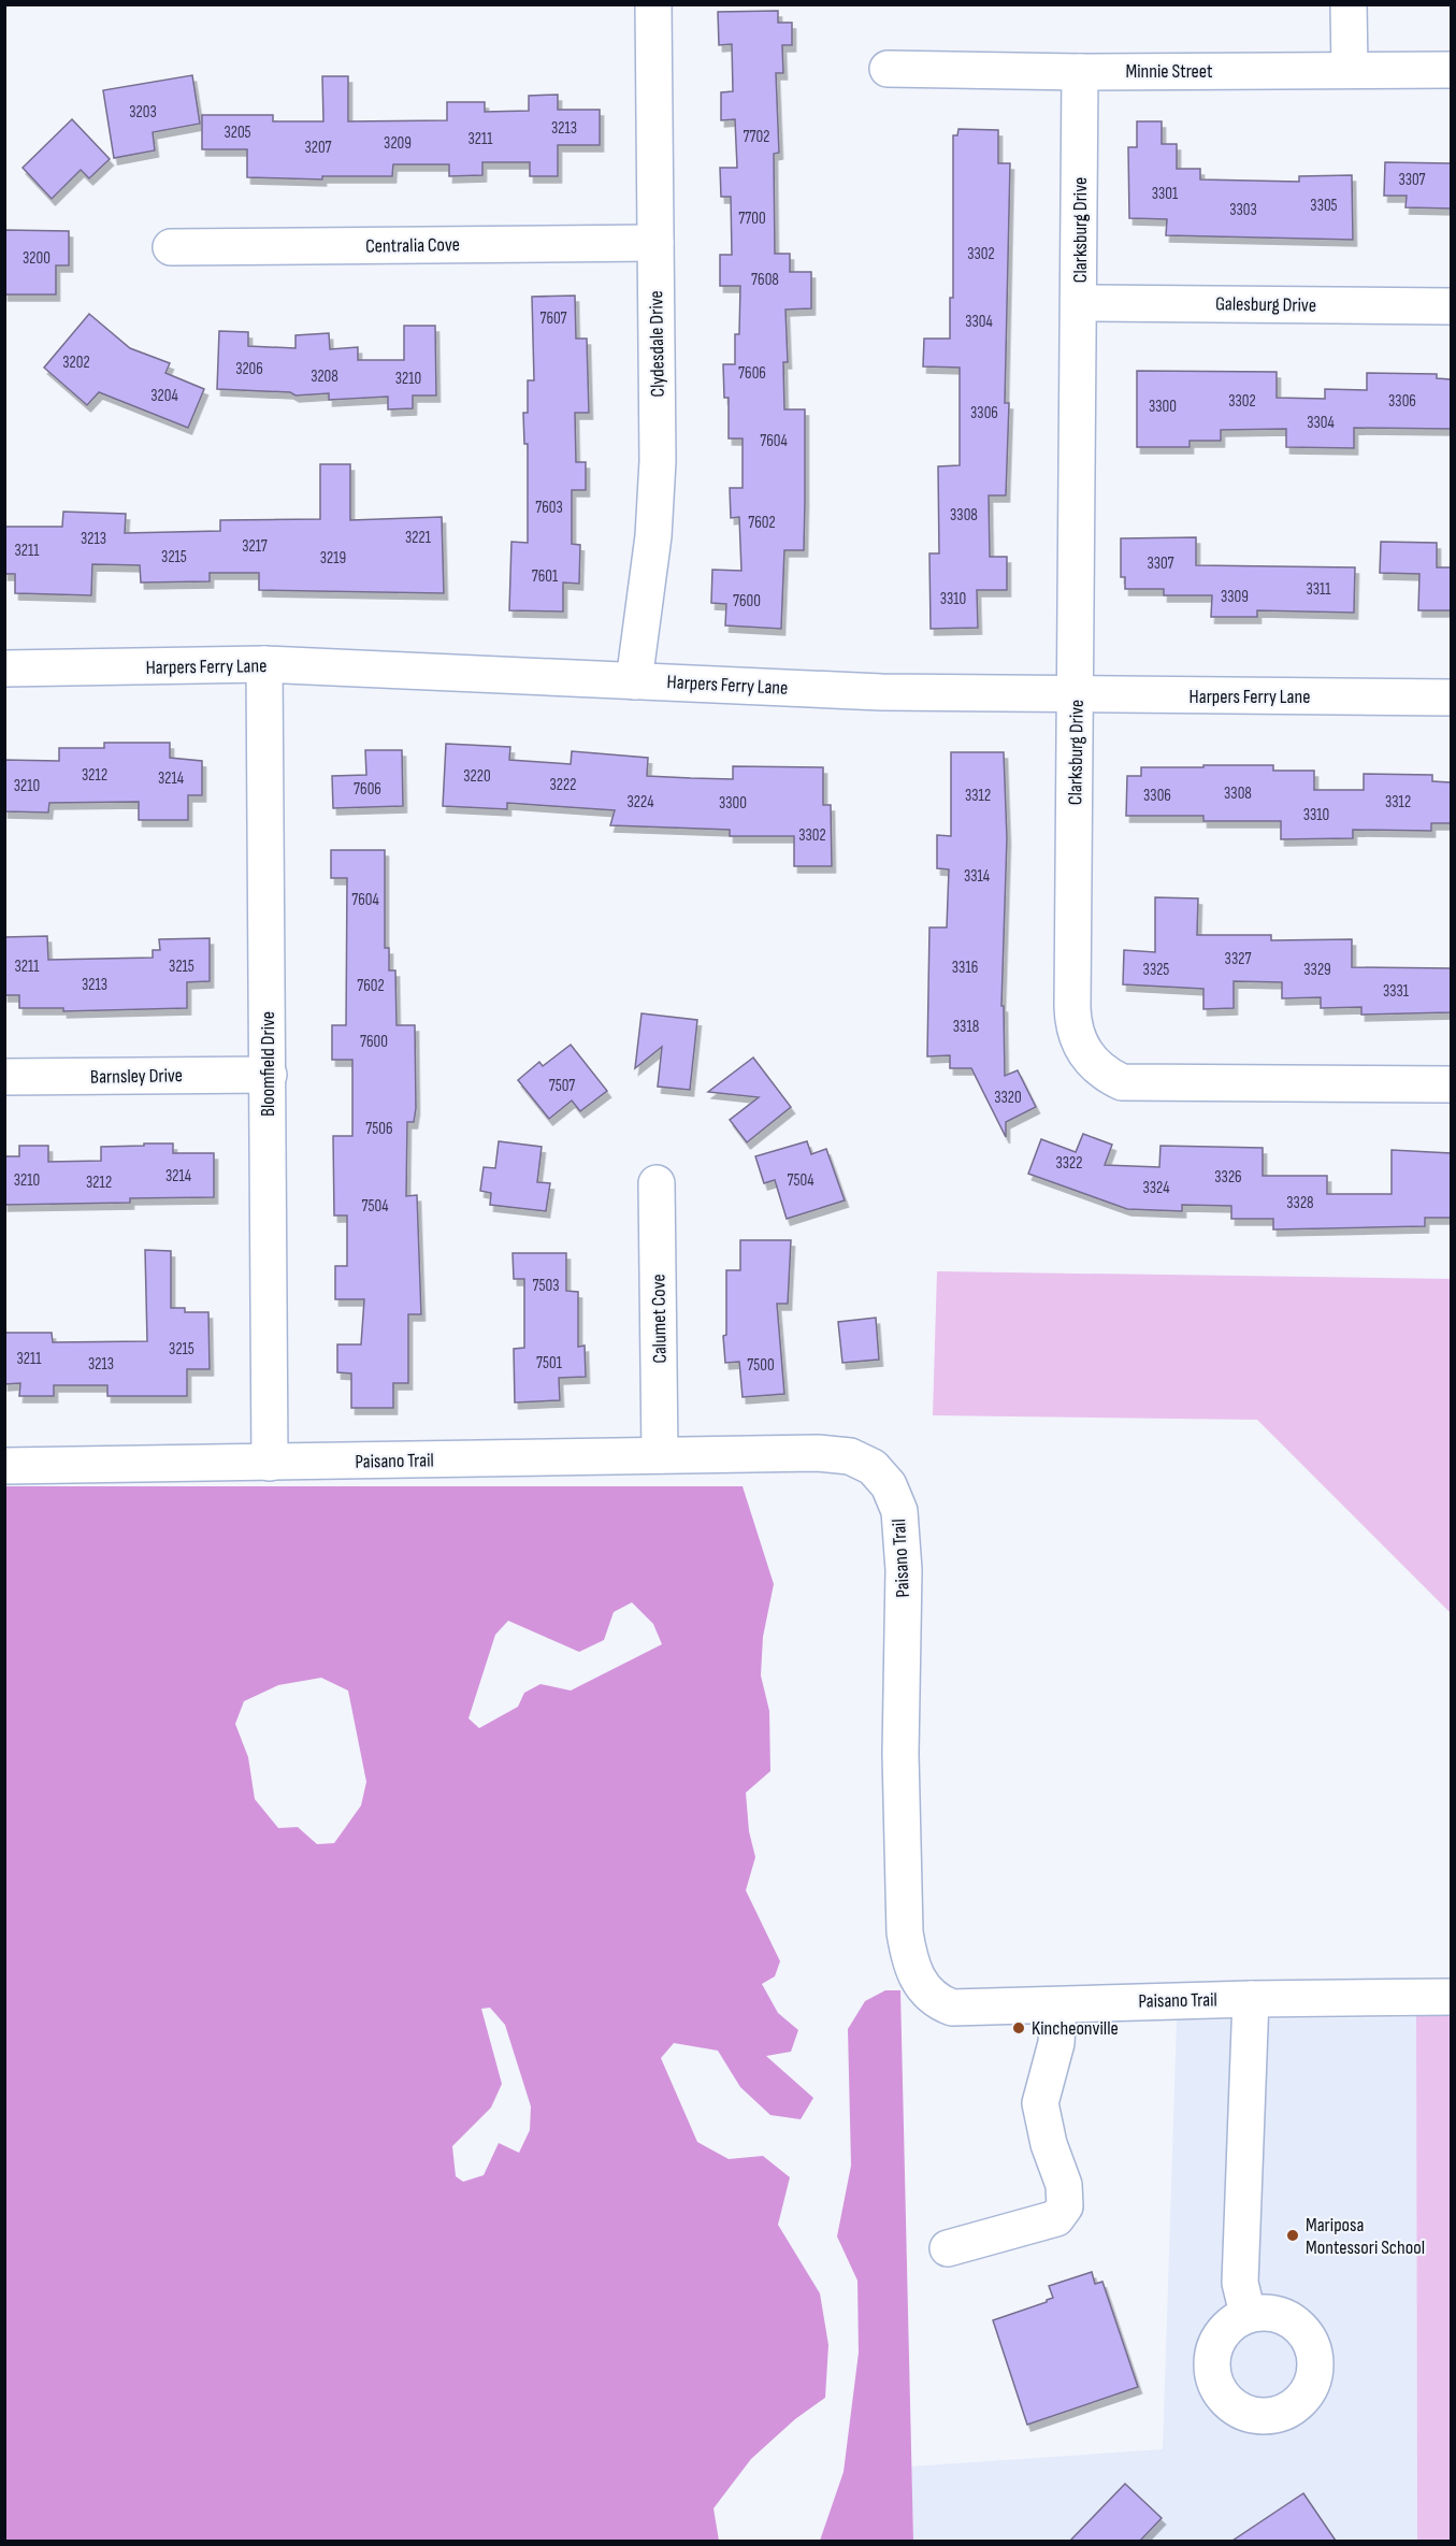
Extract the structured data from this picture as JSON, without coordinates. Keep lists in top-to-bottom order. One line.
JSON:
{"streets":{"street":["Minnie Street","Clarksburg Drive","Centralia Cove","Galesburg Drive","Clydesdale Drive","Harpers Ferry Lane","Bloomfield Drive","Barnsley Drive","Calumet Cove","Paisano Trail"]},"crossings":[["Minnie Street","Clarksburg Drive"],["Clarksburg Drive","Galesburg Drive"],["Clarksburg Drive","Harpers Ferry Lane"],["Centralia Cove","Clydesdale Drive"],["Clydesdale Drive","Harpers Ferry Lane"],["Harpers Ferry Lane","Bloomfield Drive"],["Bloomfield Drive","Barnsley Drive"],["Bloomfield Drive","Paisano Trail"],["Calumet Cove","Paisano Trail"]],"places":["Kincheonville","Mariposa Montessori School"],"house_numbers":["3203","3213","3205","7702","3211","3209","3207","3307","3301","3305","3303","7700","3302","3200","7608","7607","3304","3202","3206","7606","3208","3210","3204","3302","3306","3300","3306","3304","7604","7603","3308","7602","3221","3213","3217","3211","3215","3219","3307","7601","3311","3309","3310","7600","3212","3220","3214","3222","3210","7606","3308","3312","3306","3224","3312","3300","3310","3302","3314","7604","3327","3211","3215","3316","3325","3329","3213","7602","3331","3318","7600","7507","3320","7506","3322","3214","3326","3210","7504","3212","3324","3328","7504","7503","3215","3211","7501","3213","7500"]}
